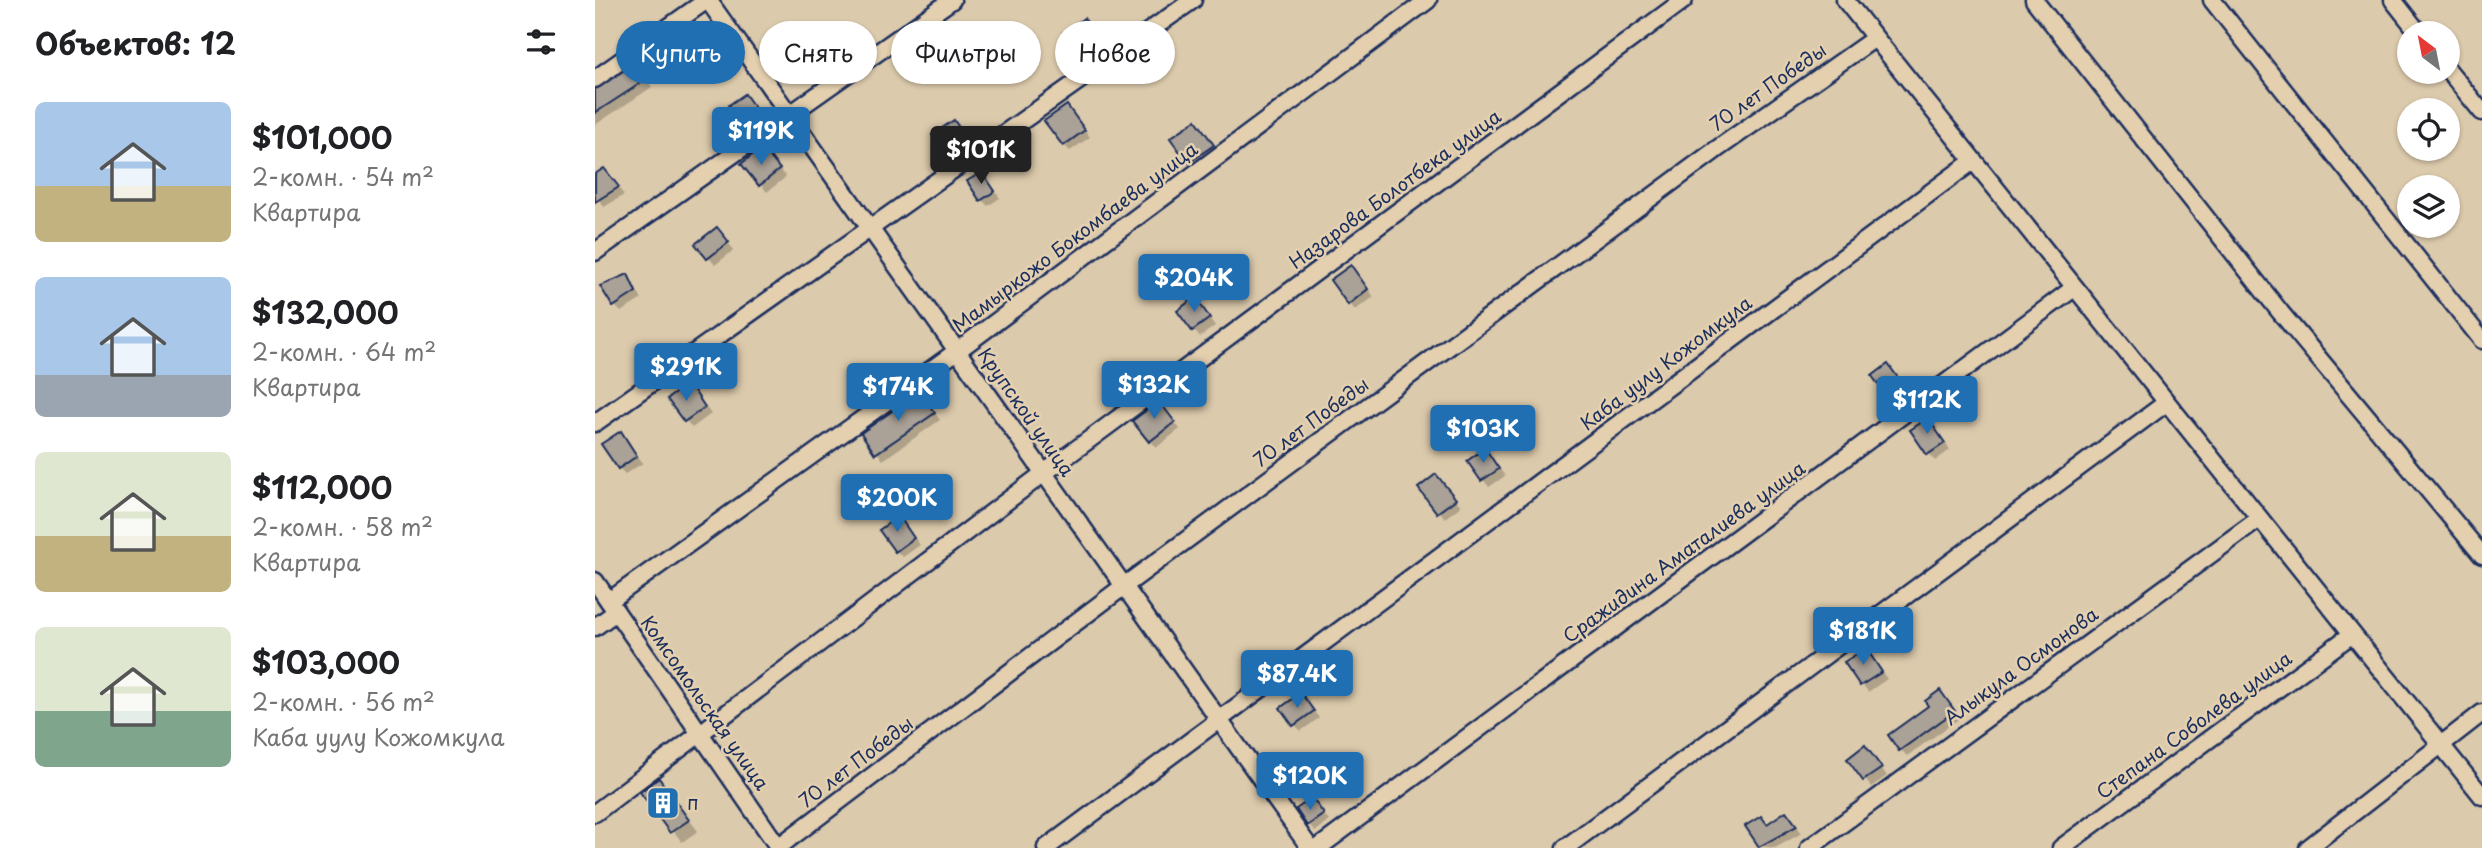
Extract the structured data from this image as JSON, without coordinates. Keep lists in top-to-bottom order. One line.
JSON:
{"streets":{"street":["70 лет Победы","Назарова Болотбека улица","Мамыркожо Бокомбаева улица","Каба уулу Кожомкула","Крупской улица","Сражидина Аматалиева улица","Алыкула Осмонова","Комсомольская улица","Степана Соболева улица"]},"crossings":[["70 лет Победы","Крупской улица"],["70 лет Победы","Комсомольская улица"],["Назарова Болотбека улица","Крупской улица"],["Назарова Болотбека улица","Комсомольская улица"],["Мамыркожо Бокомбаева улица","Крупской улица"],["Мамыркожо Бокомбаева улица","Комсомольская улица"],["Каба уулу Кожомкула","Крупской улица"]],"places":{"building":["п"]},"north":"top left","page":{"heading":"Объектов: 12","chip":["Купить","Снять","Фильтры","Новое"],"list":[{"name":"$101,000","note":"2-комн. · 54 m² · Квартира"},{"name":"$132,000","note":"2-комн. · 64 m² · Квартира"},{"name":"$112,000","note":"2-комн. · 58 m² · Квартира"},{"name":"$103,000","note":"2-комн. · 56 m² · Каба уулу Кожомкула"}],"price":["$119K","$101K","$204K","$291K","$132K","$174K","$112K","$103K","$200K","$181K","$87.4K","$120K"]}}
